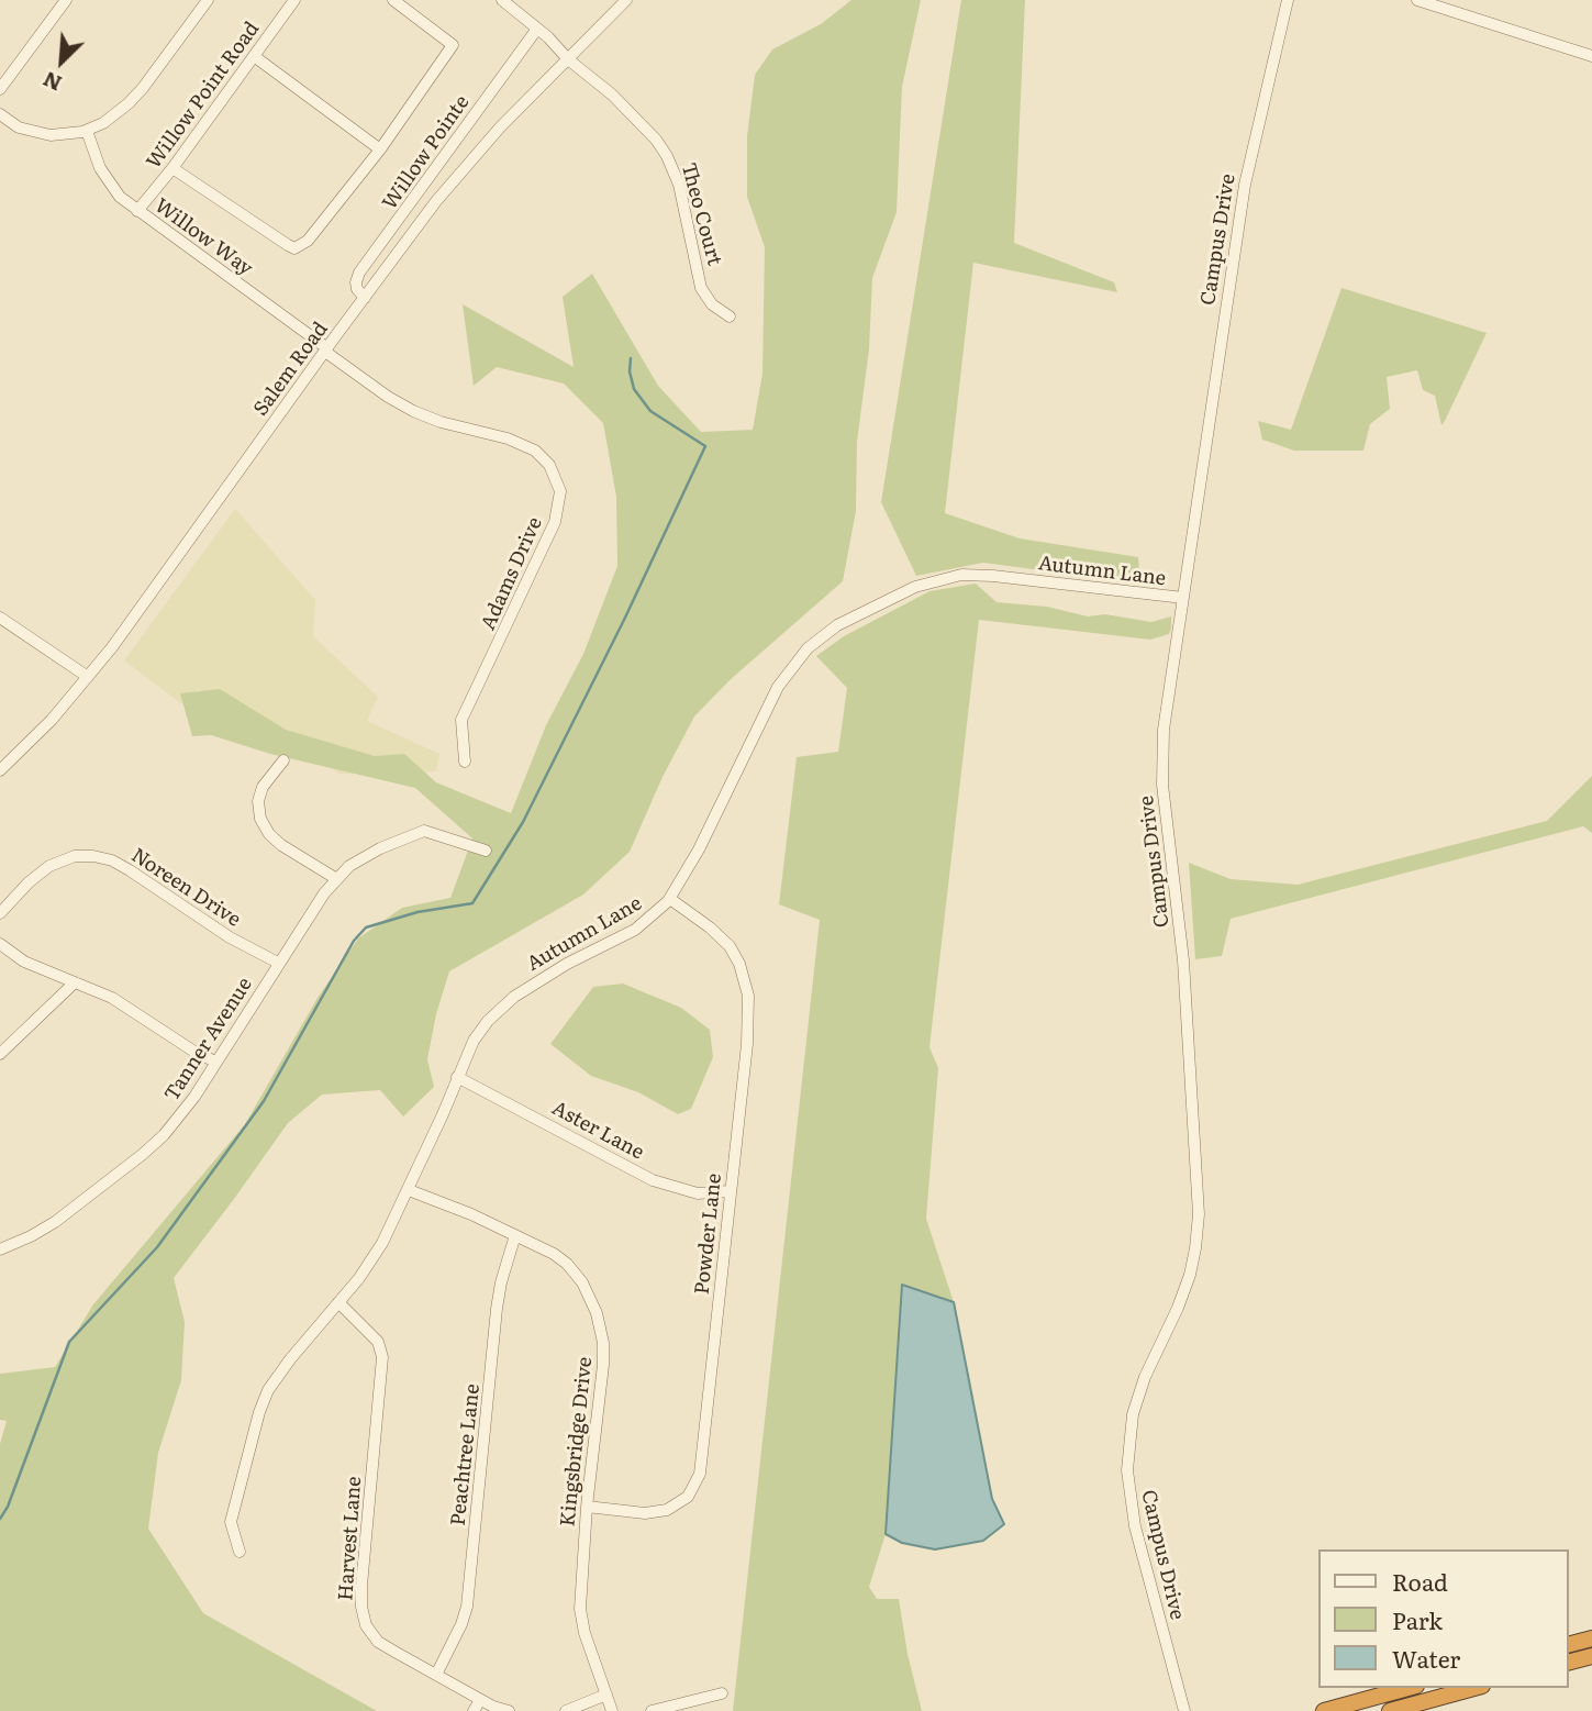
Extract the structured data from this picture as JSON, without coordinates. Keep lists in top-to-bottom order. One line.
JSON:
{"streets":{"street":["Willow Point Road","Willow Pointe","Theo Court","Willow Way","Campus Drive","Salem Road","Autumn Lane","Adams Drive","Noreen Drive","Tanner Avenue","Aster Lane","Powder Lane","Kingsbridge Drive","Peachtree Lane","Harvest Lane"]},"crossings":[["Willow Point Road","Willow Way"],["Willow Pointe","Theo Court"],["Willow Pointe","Salem Road"],["Theo Court","Salem Road"],["Willow Way","Salem Road"],["Willow Way","Adams Drive"],["Campus Drive","Autumn Lane"],["Salem Road","Adams Drive"],["Autumn Lane","Aster Lane"],["Autumn Lane","Powder Lane"],["Autumn Lane","Kingsbridge Drive"],["Autumn Lane","Harvest Lane"],["Noreen Drive","Tanner Avenue"],["Aster Lane","Powder Lane"],["Powder Lane","Kingsbridge Drive"],["Kingsbridge Drive","Peachtree Lane"],["Peachtree Lane","Harvest Lane"]],"legend":["Road","Park","Water"],"north":"bottom left"}
